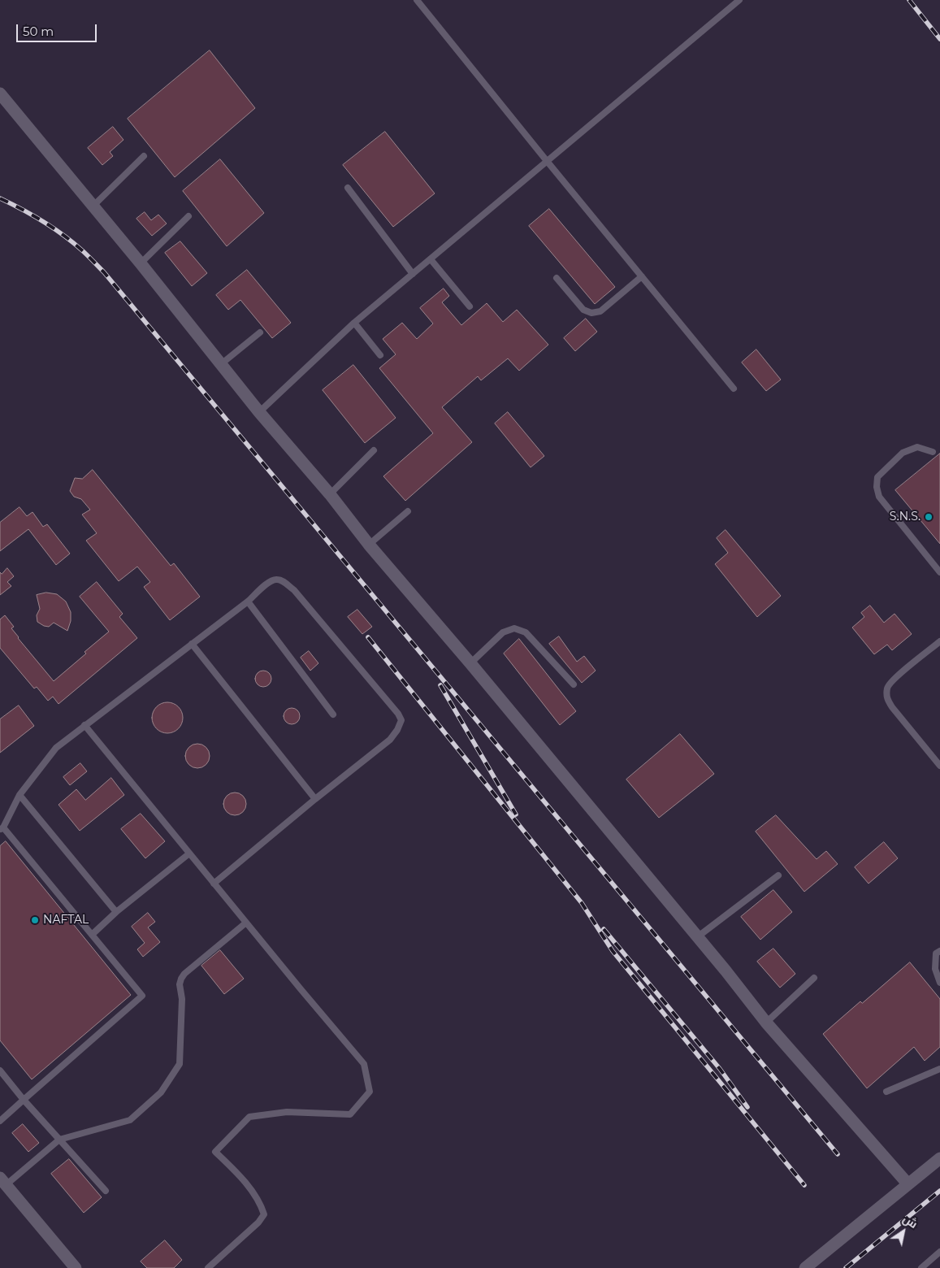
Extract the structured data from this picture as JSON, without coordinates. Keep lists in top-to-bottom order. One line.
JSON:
{"places":["S.N.S.","NAFTAL"],"scale_bar":"50 m","north":"top right"}
